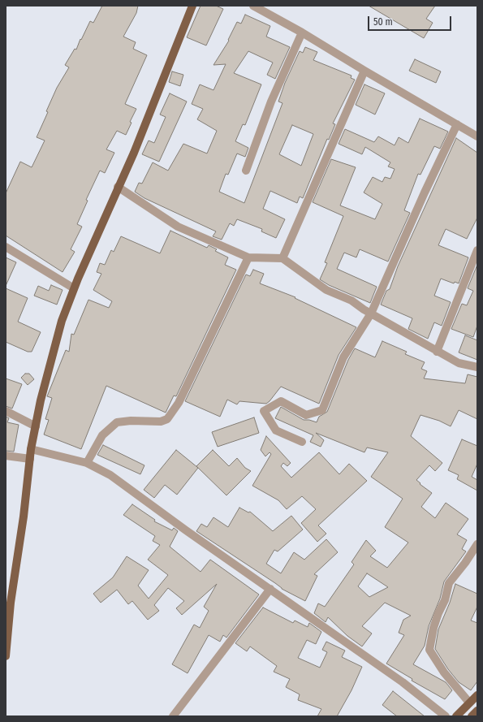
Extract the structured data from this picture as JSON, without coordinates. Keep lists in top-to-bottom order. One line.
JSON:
{"scale_bar":"50 m"}
